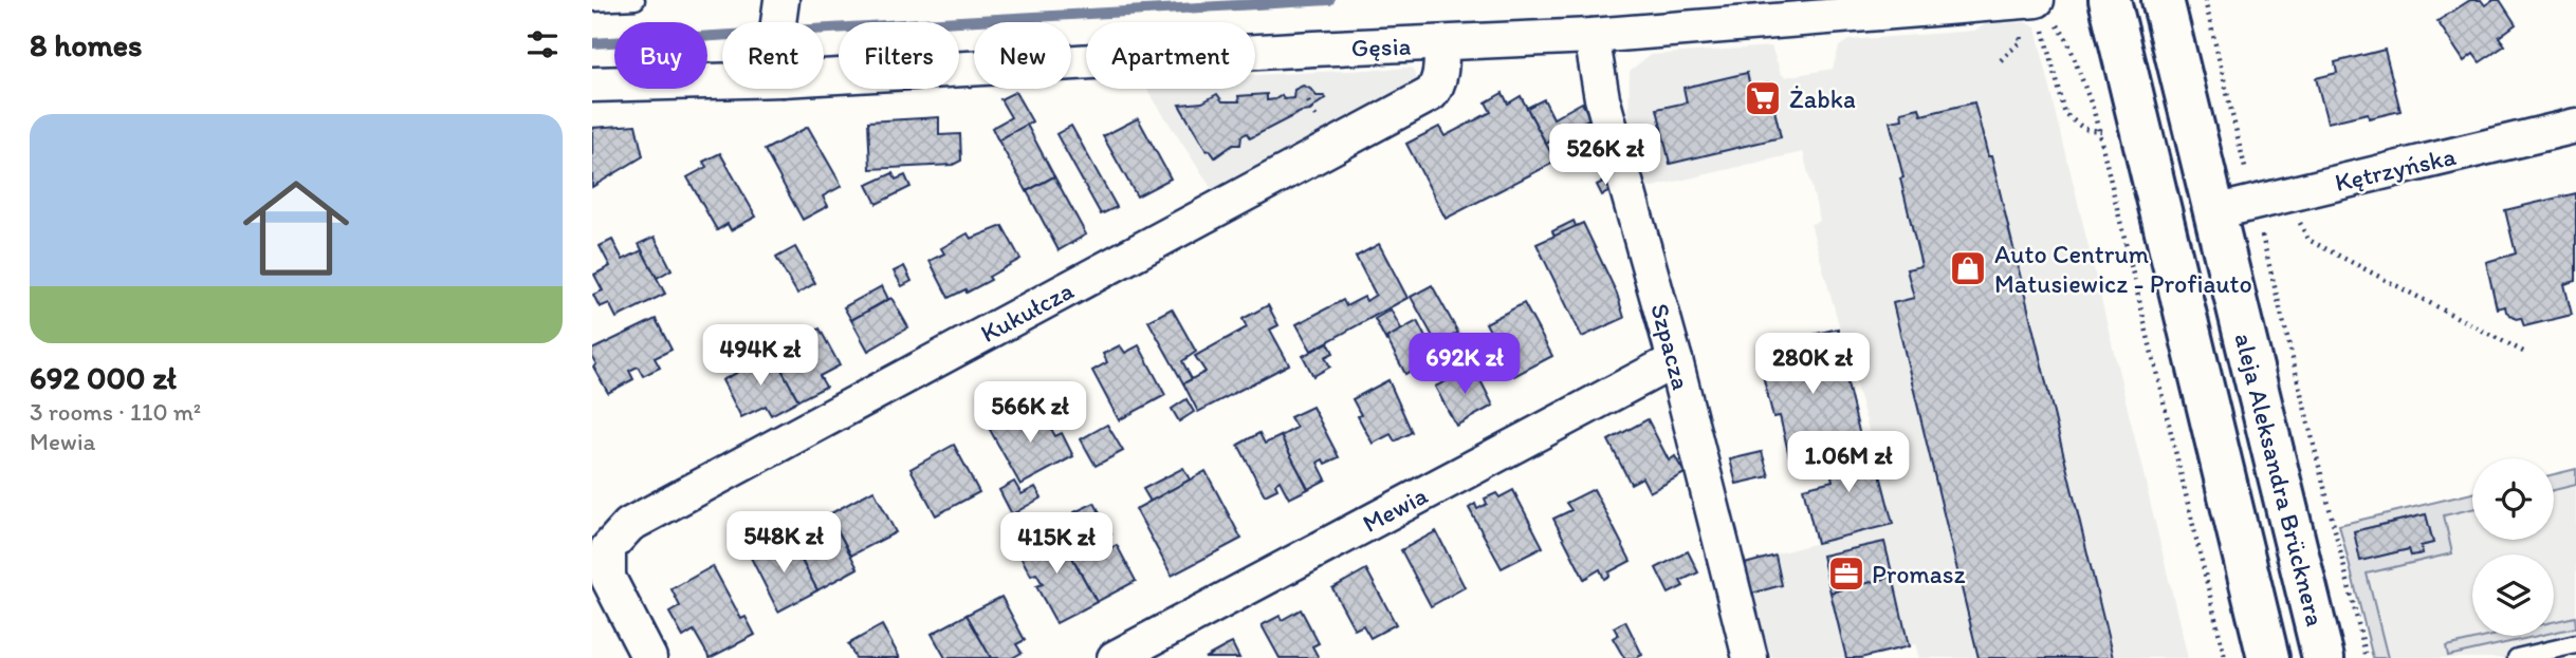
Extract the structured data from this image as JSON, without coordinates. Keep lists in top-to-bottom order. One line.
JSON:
{"streets":{"main road":["aleja Aleksandra Brücknera"],"street":["Gęsia","Kętrzyńska","Kukułcza","Szpacza","Mewia"]},"crossings":[["Gęsia","Kukułcza"],["Gęsia","Szpacza"],["Kętrzyńska","aleja Aleksandra Brücknera"],["Szpacza","Mewia"]],"places":{"supermarket":["Żabka"],"shop":["Auto Centrum Matusiewicz - Profiauto"],"office":["Promasz"]},"page":{"heading":"8 homes","chip":["Buy","Rent","Filters","New","Apartment"],"list":[{"name":"692 000 zł","note":"3 rooms · 110 m² · Mewia"}],"price":["526K zł","494K zł","692K zł","280K zł","566K zł","1.06M zł","548K zł","415K zł"]}}
